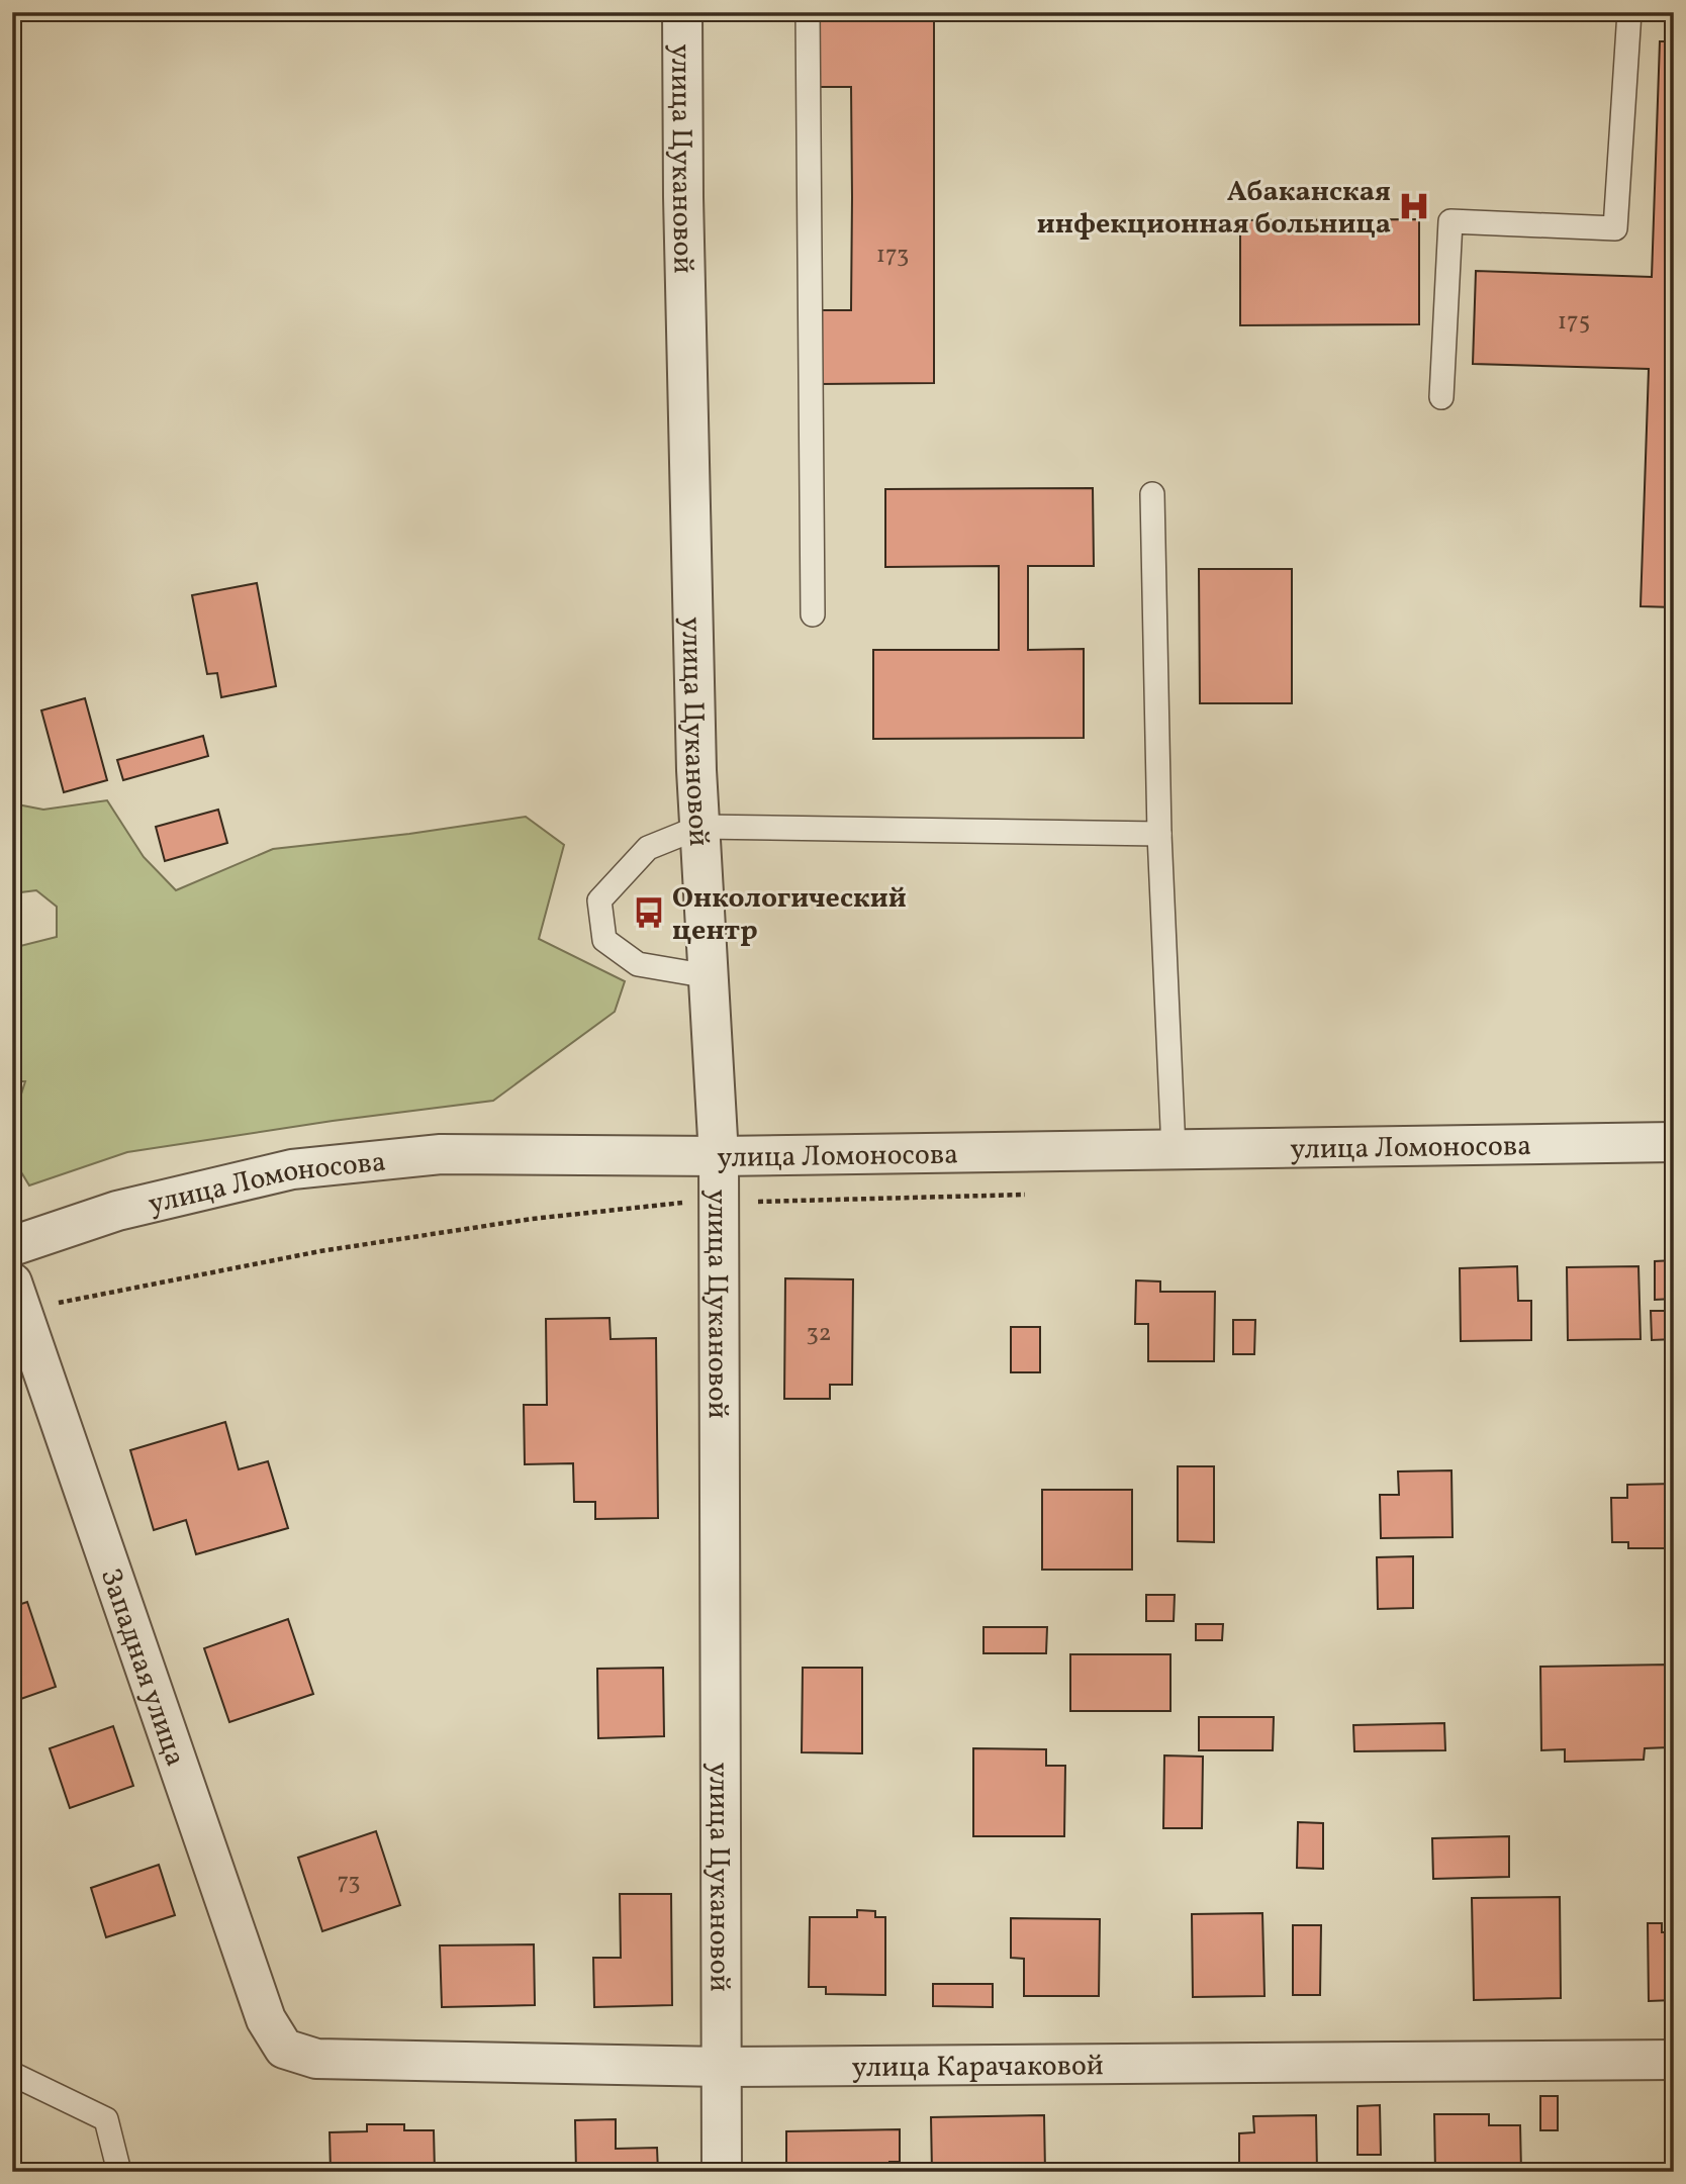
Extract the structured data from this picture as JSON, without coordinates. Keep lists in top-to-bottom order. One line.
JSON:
{"streets":{"street":["улица Цукановой","улица Ломоносова","Западная улица","улица Карачаковой"]},"crossings":[["улица Цукановой","улица Ломоносова"],["улица Цукановой","улица Карачаковой"],["Западная улица","улица Карачаковой"]],"places":{"hospital":["Абаканская инфекционная больница"],"bus stop":["Онкологический центр"]},"house_numbers":["173","175","32","73"]}
